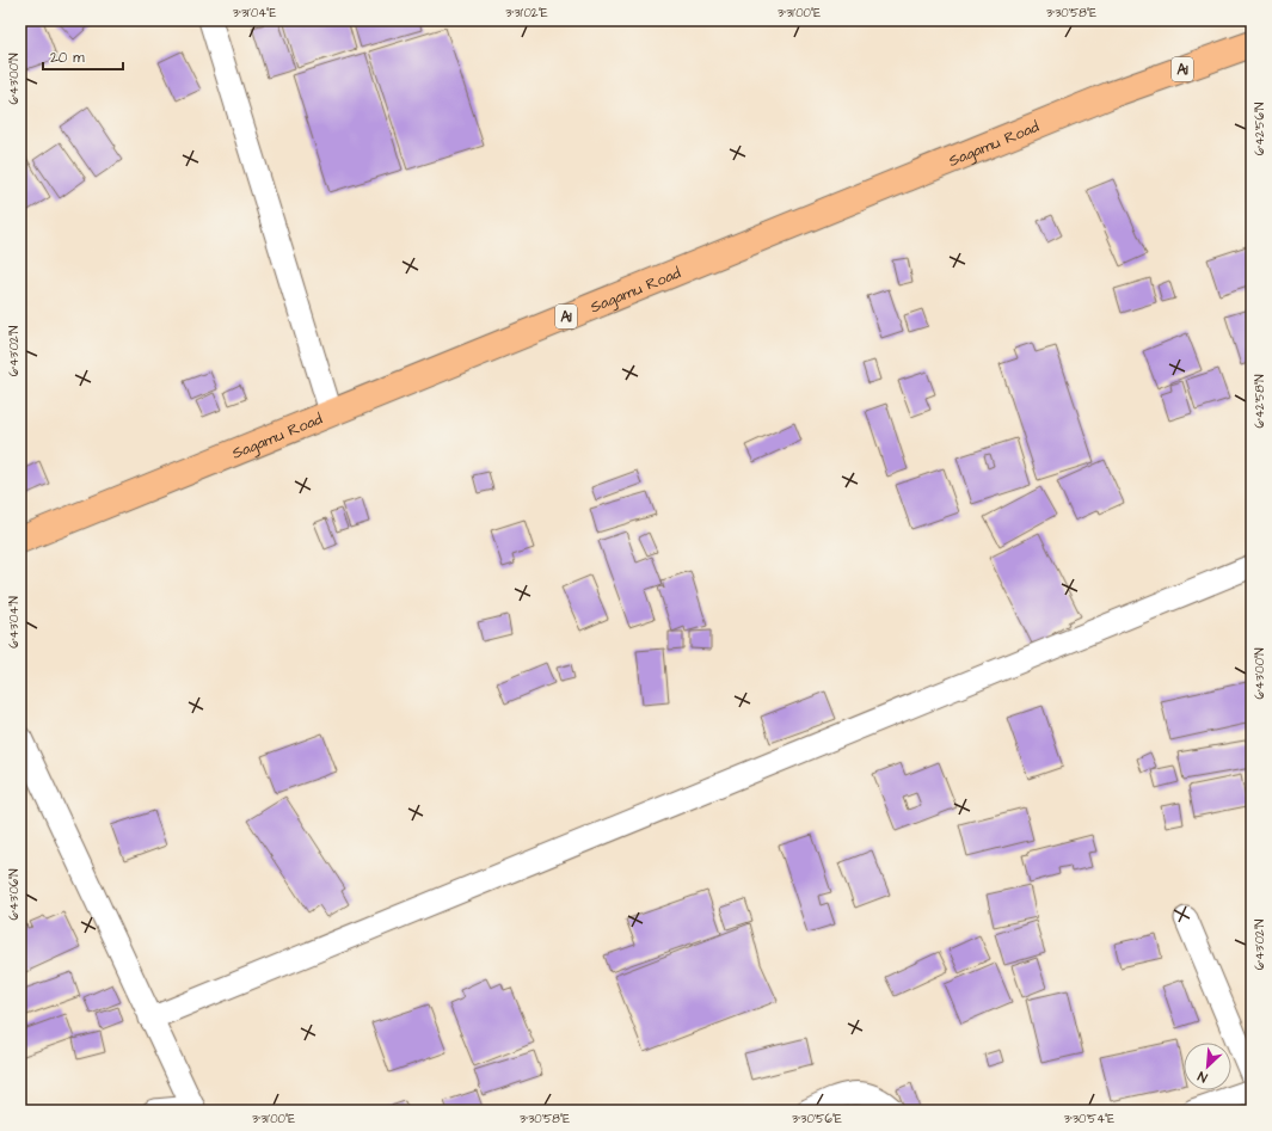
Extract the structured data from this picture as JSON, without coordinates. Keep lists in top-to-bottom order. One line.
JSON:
{"streets":{"highway":["A1","Sagamu Road"]},"scale_bar":"20 m","north":"bottom left","coordinates":["3°31'04\"E","3°31'02\"E","3°31'00\"E","3°30'58\"E","6°43'00\"N","6°42'56\"N","6°43'02\"N","6°42'58\"N","6°43'04\"N","6°43'06\"N","3°30'56\"E","3°30'54\"E"]}
